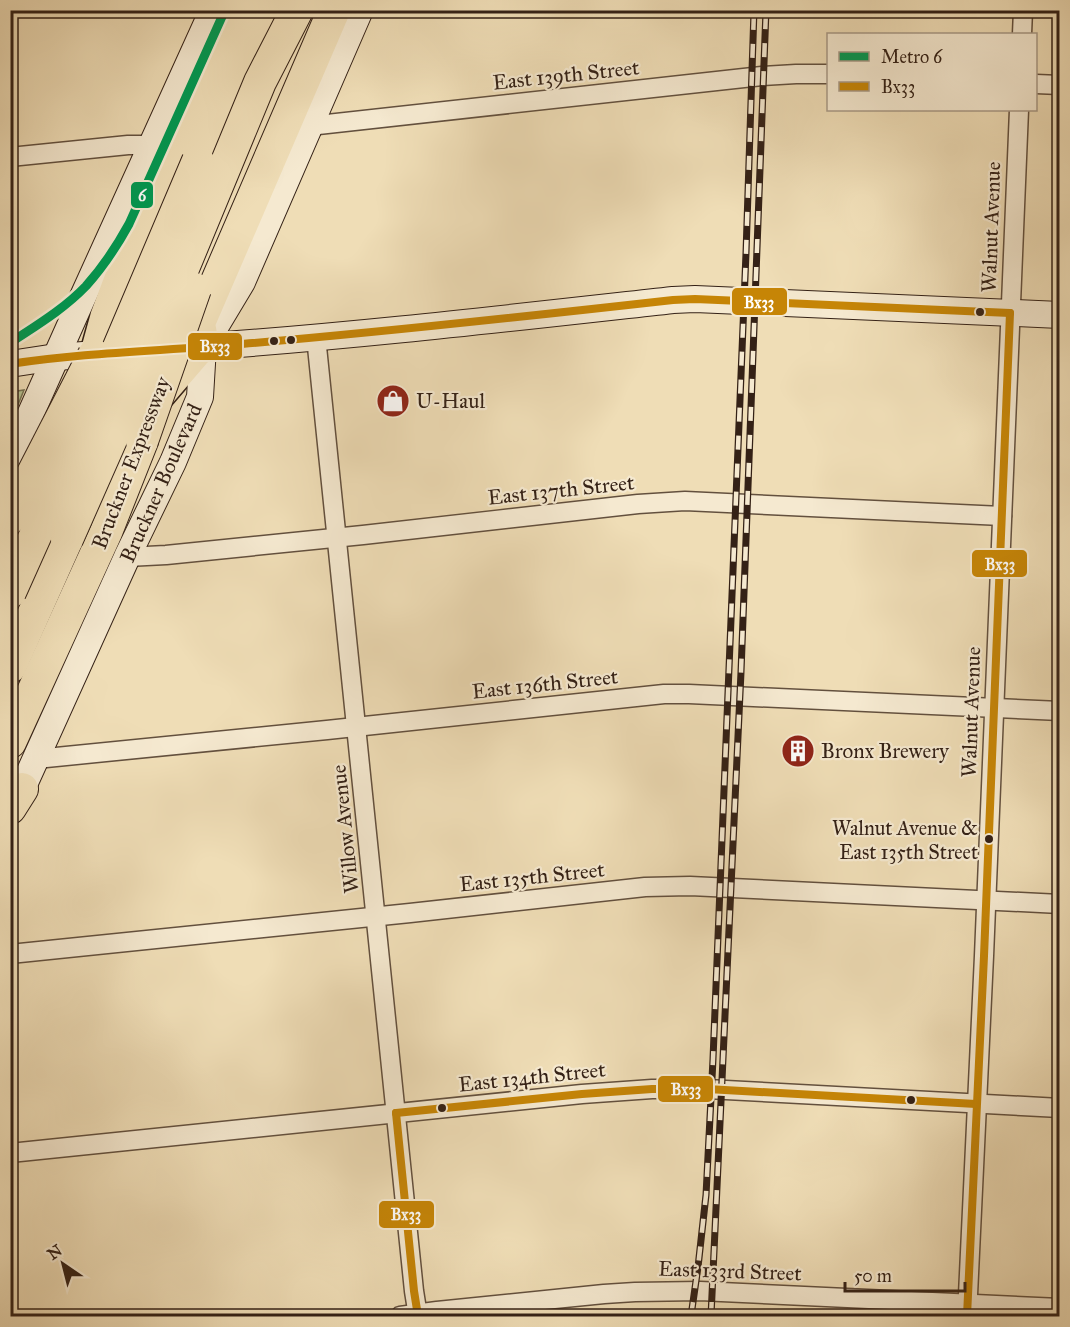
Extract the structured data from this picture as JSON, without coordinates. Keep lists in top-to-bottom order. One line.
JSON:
{"streets":{"highway":["Bruckner Expressway"],"main road":["Bruckner Boulevard"],"street":["East 139th Street","Walnut Avenue","East 137th Street","East 136th Street","Willow Avenue","East 135th Street","East 134th Street","East 133rd Street"]},"crossings":[["East 139th Street","Bruckner Boulevard"],["Walnut Avenue","East 137th Street"],["Walnut Avenue","East 136th Street"],["Walnut Avenue","East 135th Street"],["Walnut Avenue","East 134th Street"],["Walnut Avenue","East 133rd Street"],["Bruckner Boulevard","East 137th Street"],["Bruckner Boulevard","East 136th Street"],["East 137th Street","Willow Avenue"],["East 136th Street","Willow Avenue"],["Willow Avenue","East 135th Street"],["Willow Avenue","East 134th Street"],["Willow Avenue","East 133rd Street"]],"places":{"shop":["U-Haul"],"building":["Bronx Brewery"],"other":["Walnut Avenue & East 135th Street"]},"lines":["metro line 6","transit line Bx33"],"legend":["Metro 6","Bx33"],"scale_bar":"50 m","north":"top left"}
